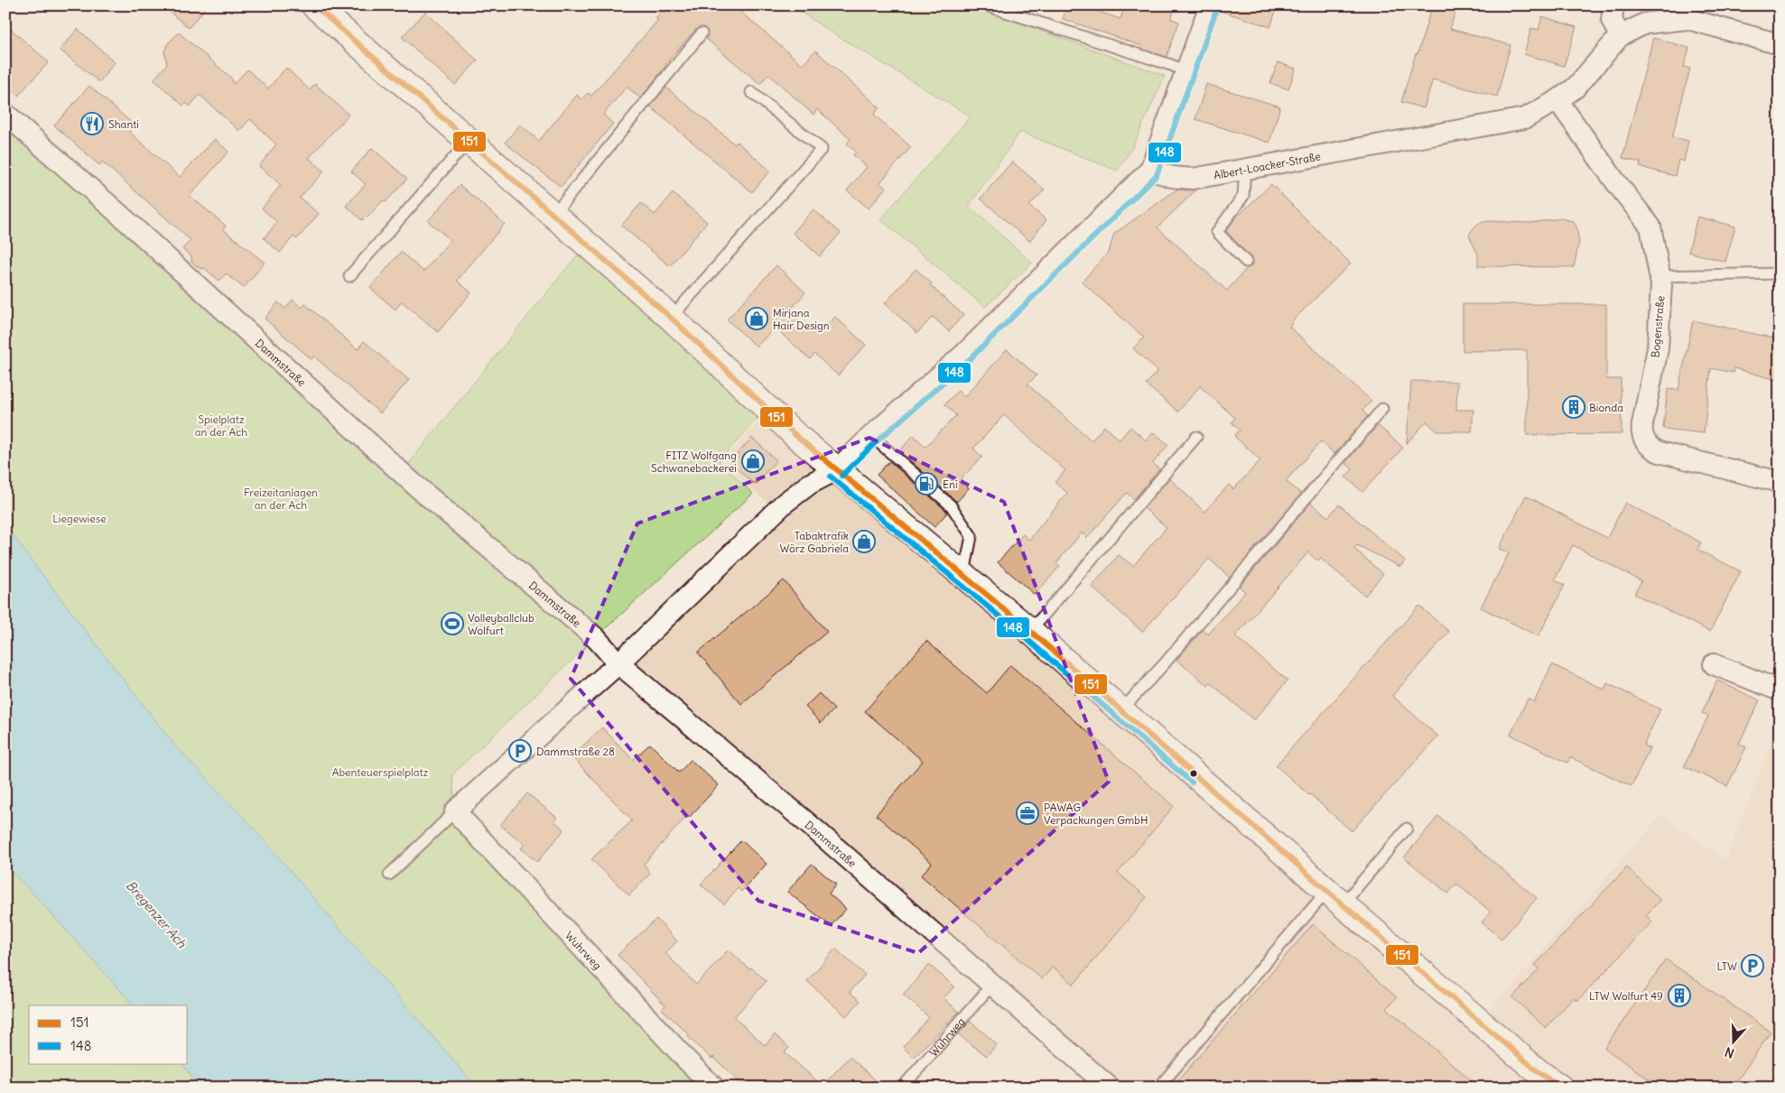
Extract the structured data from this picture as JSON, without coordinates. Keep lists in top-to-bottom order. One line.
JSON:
{"streets":{"street":["Albert-Loacker-Straße","Bogenstraße","Dammstraße","Wuhrweg"]},"crossings":[["Albert-Loacker-Straße","Bogenstraße"],["Dammstraße","Wuhrweg"]],"water":["Bregenzer Ach"],"parks":["Spielplatz an der Ach","Freizeitanlagen an der Ach","Liegewiese","Abenteuerspielplatz"],"places":{"restaurant":["Shanti"],"shop":["Mirjana Hair Design","FITZ Wolfgang Schwanebackerei","Tabaktrafik Wörz Gabriela"],"building":["Bionda","LTW Wolfurt 49"],"fuel station":["Eni"],"sports":["Volleyballclub Wolfurt"],"parking":["Dammstraße 28","LTW"],"office":["PAWAG Verpackungen GmbH"]},"lines":["transit line 151","transit line 148"],"legend":["151","148"],"north":"bottom"}
